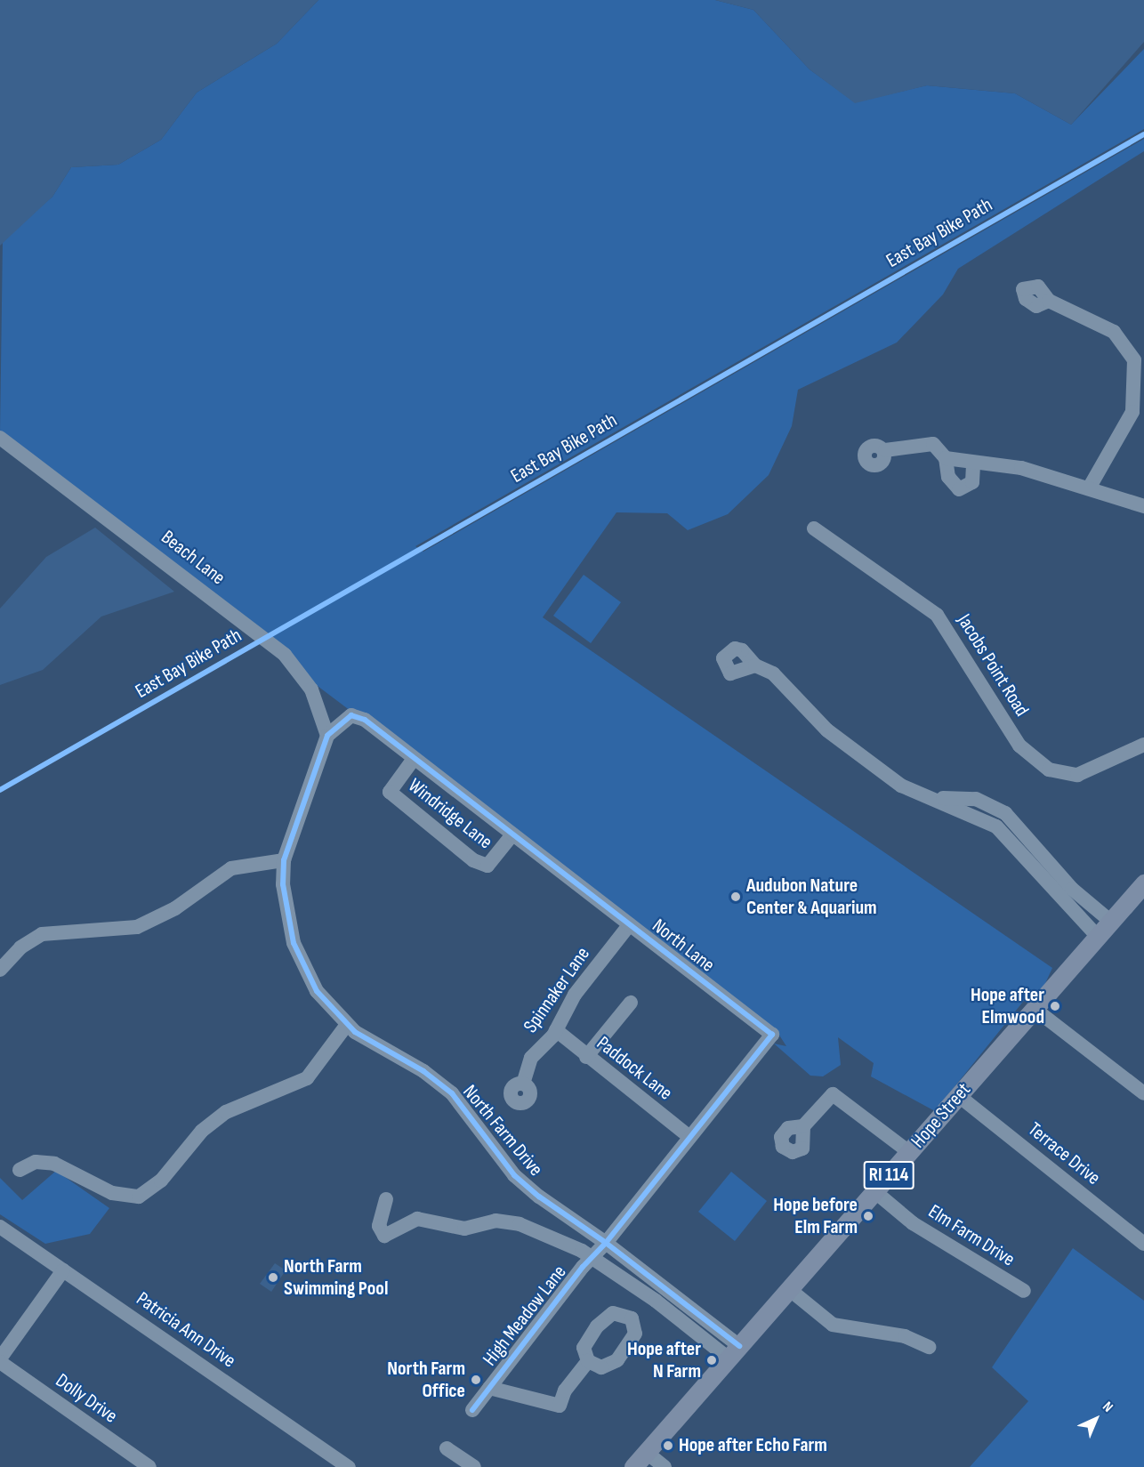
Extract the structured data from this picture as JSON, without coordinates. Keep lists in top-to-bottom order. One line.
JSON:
{"streets":{"main road":["Hope Street","RI 114"],"street":["Beach Lane","Jacobs Point Road","Windridge Lane","North Lane","Spinnaker Lane","Paddock Lane","North Farm Drive","Terrace Drive","Elm Farm Drive","High Meadow Lane","Patricia Ann Drive","Dolly Drive"],"cycle path":["East Bay Bike Path"]},"crossings":[["Beach Lane","North Farm Drive"],["Windridge Lane","North Lane"],["North Lane","Spinnaker Lane"],["North Lane","Paddock Lane"],["North Lane","North Farm Drive"],["North Lane","High Meadow Lane"],["Spinnaker Lane","Paddock Lane"],["Hope Street","North Farm Drive"],["Hope Street","Terrace Drive"],["Hope Street","Elm Farm Drive"],["North Farm Drive","High Meadow Lane"]],"places":["Audubon Nature Center & Aquarium","Hope after Elmwood","Hope before Elm Farm","North Farm Swimming Pool","Hope after N Farm","North Farm Office","Hope after Echo Farm"],"north":"top right"}
